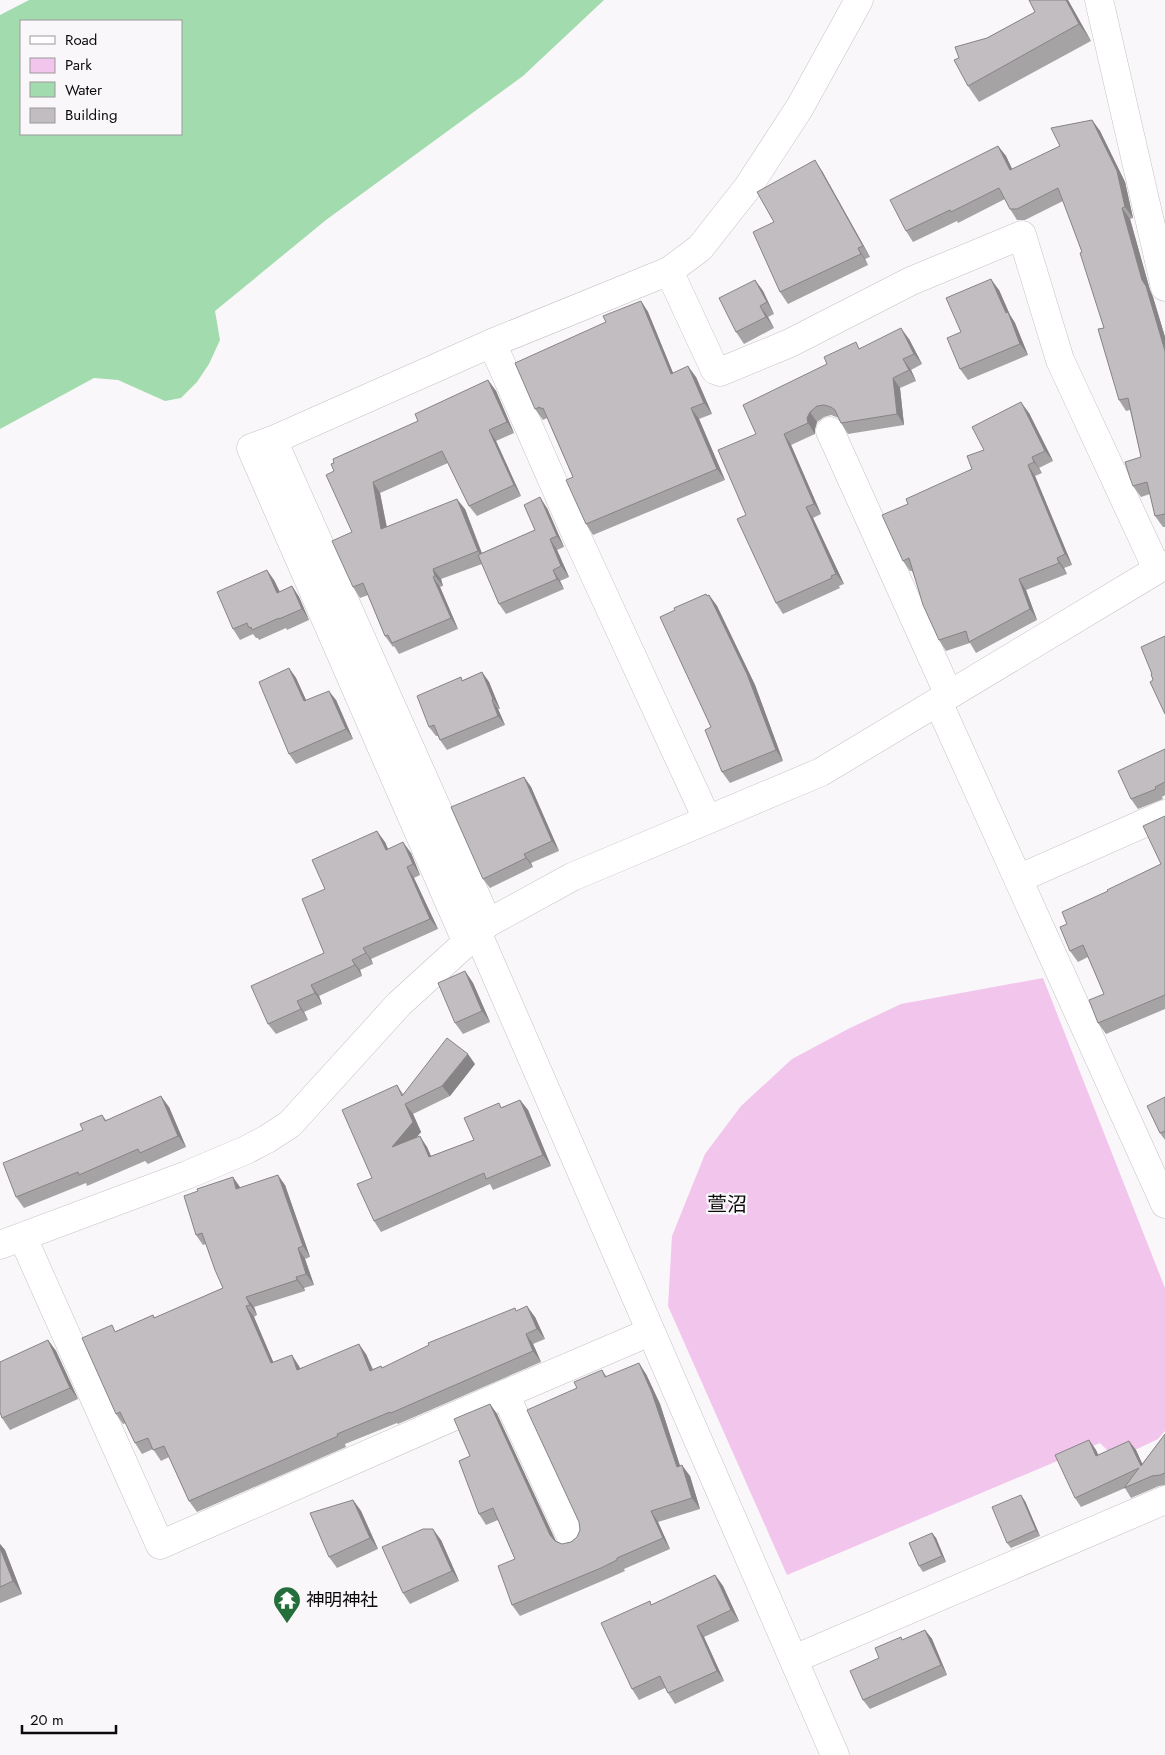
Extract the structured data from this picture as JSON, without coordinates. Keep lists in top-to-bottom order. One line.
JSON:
{"districts":["萱沼"],"places":{"temple":["神明神社"]},"legend":["Road","Park","Water","Building"],"scale_bar":"20 m"}
